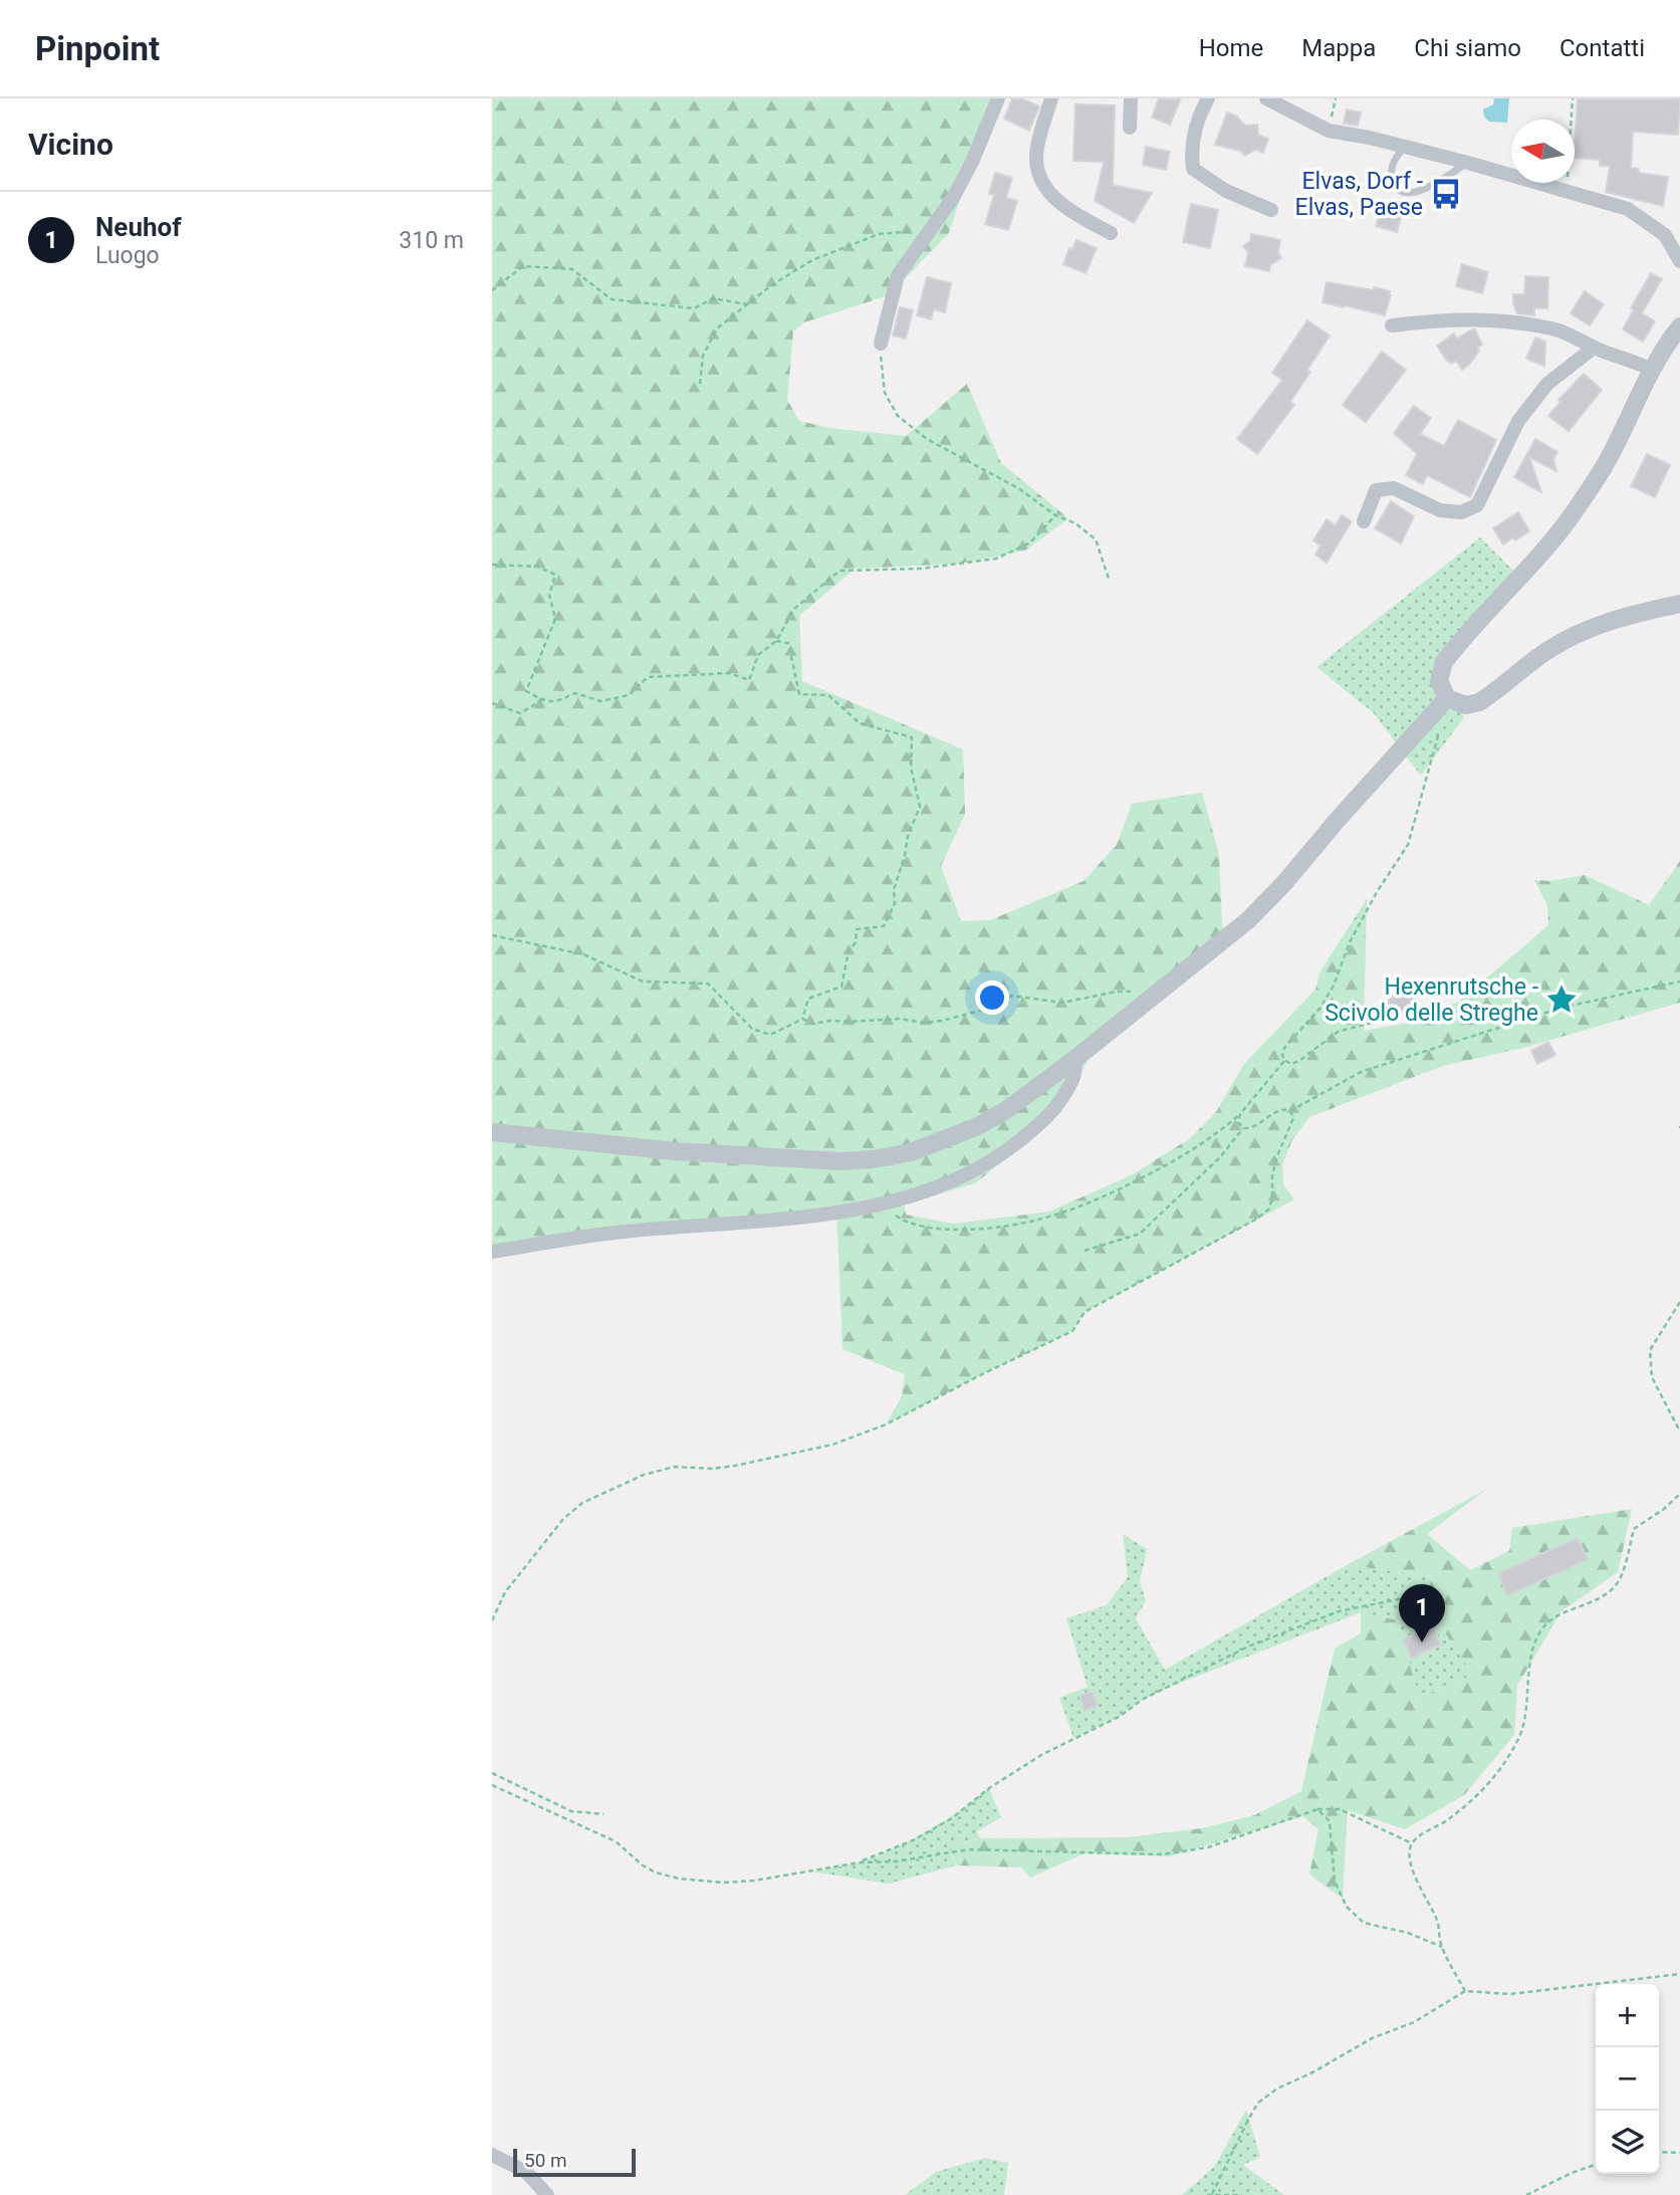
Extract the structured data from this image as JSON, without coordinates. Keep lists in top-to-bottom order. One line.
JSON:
{"places":{"bus stop":["Elvas, Dorf - Elvas, Paese"],"place":["Hexenrutsche - Scivolo delle Streghe"]},"scale_bar":"50 m","north":"left","page":{"header":"Pinpoint","nav":["Home","Mappa","Chi siamo","Contatti"],"heading":"Vicino","list":[{"mark":"1","name":"Neuhof","note":"Luogo","value":"310 m"}],"pins":"1","map_buttons":["+","−"],"scale":"50 m"}}
